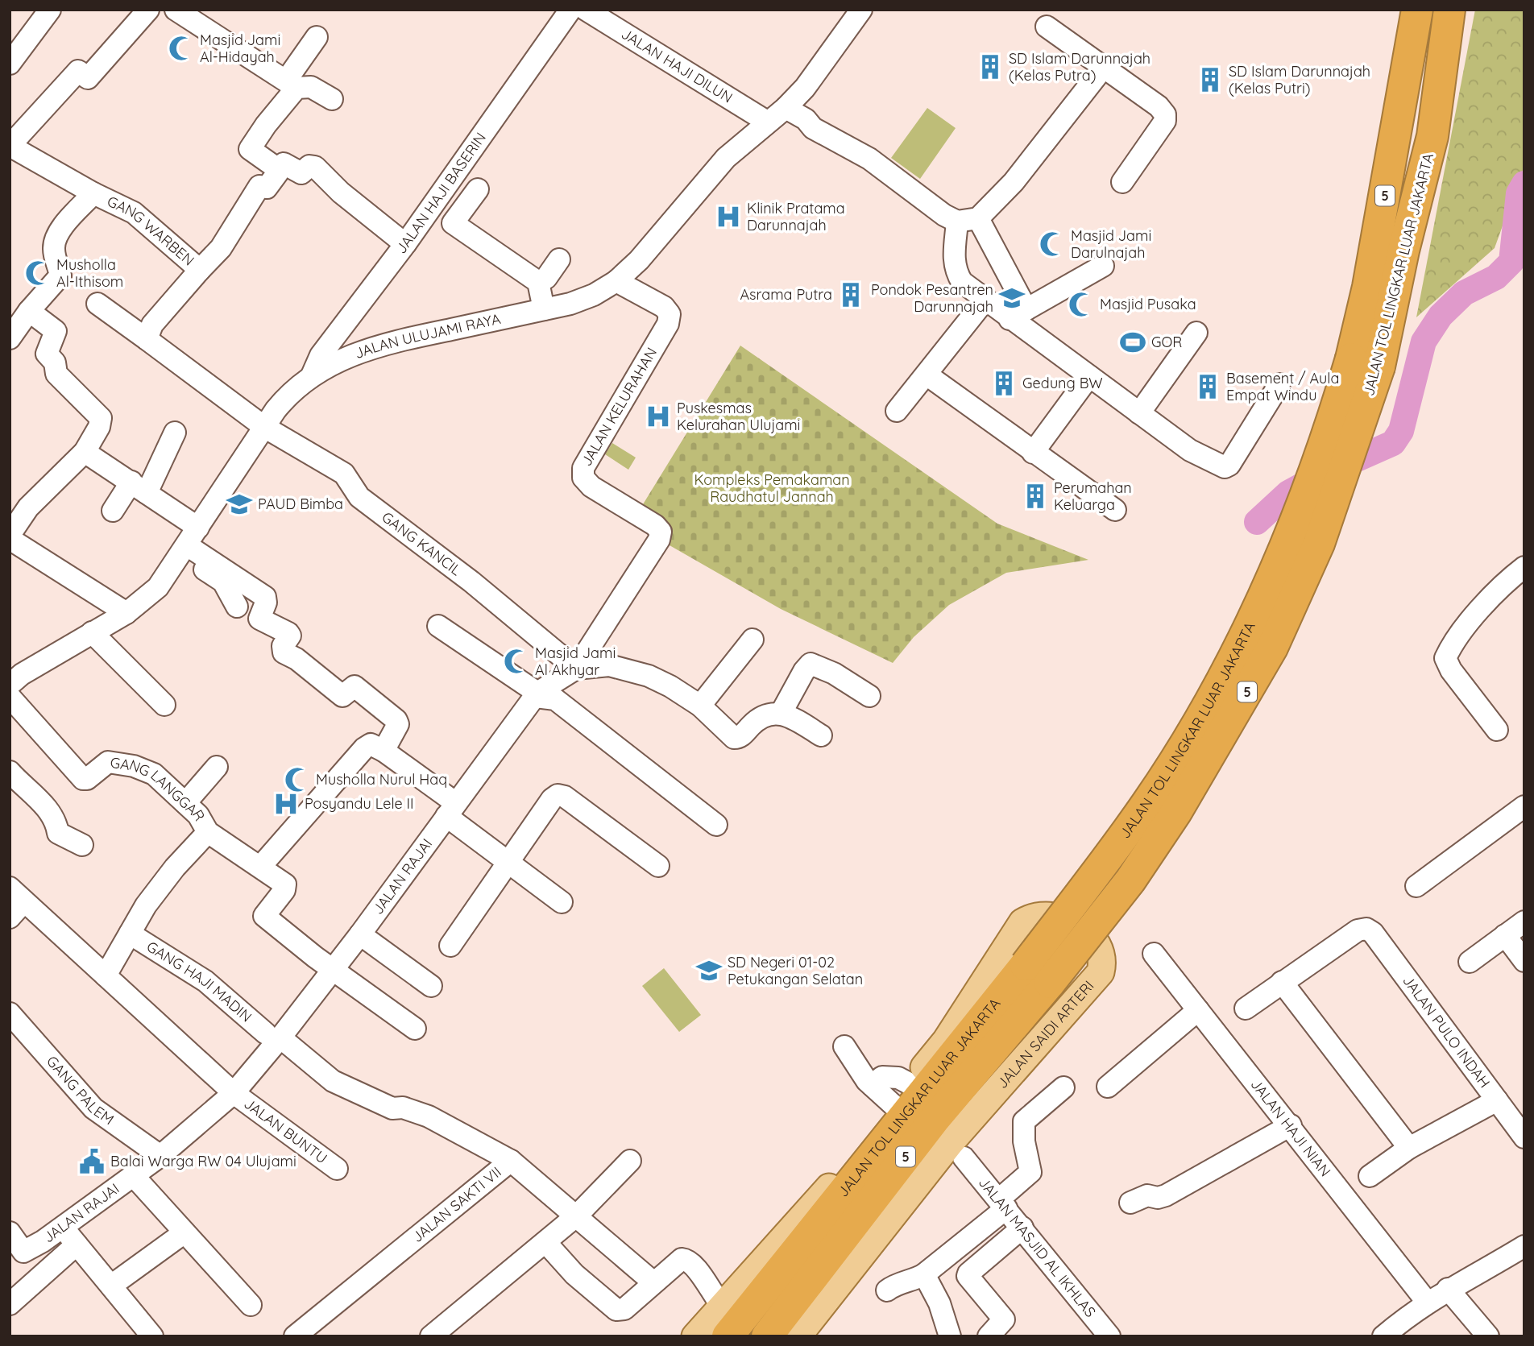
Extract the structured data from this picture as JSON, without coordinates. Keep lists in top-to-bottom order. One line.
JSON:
{"streets":{"highway":["5","JALAN TOL LINGKAR LUAR JAKARTA"],"main road":["JALAN SAIDI ARTERI"],"street":["JALAN HAJI DILUN","JALAN HAJI BASERIN","GANG WARBEN","JALAN ULUJAMI RAYA","JALAN KELURAHAN","GANG KANCIL","GANG LANGGAR","JALAN RAJAI","GANG HAJI MADIN","JALAN PULO INDAH","GANG PALEM","JALAN HAJI NIAN","JALAN BUNTU","JALAN SAKTI VII","JALAN MASJID AL IKHLAS"]},"crossings":[["JALAN HAJI DILUN","JALAN ULUJAMI RAYA"],["JALAN HAJI BASERIN","JALAN ULUJAMI RAYA"],["JALAN TOL LINGKAR LUAR JAKARTA","JALAN SAIDI ARTERI"],["JALAN ULUJAMI RAYA","JALAN KELURAHAN"],["JALAN ULUJAMI RAYA","GANG KANCIL"],["JALAN KELURAHAN","GANG KANCIL"],["JALAN KELURAHAN","JALAN RAJAI"],["GANG KANCIL","JALAN RAJAI"],["GANG LANGGAR","JALAN RAJAI"],["JALAN RAJAI","GANG HAJI MADIN"],["JALAN RAJAI","GANG PALEM"],["JALAN RAJAI","JALAN BUNTU"],["GANG HAJI MADIN","JALAN SAKTI VII"]],"parks":["Kompleks Pemakaman Raudhatul Jannah"],"places":{"mosque":["Masjid Jami Al-Hidayah","Masjid Jami Darulnajah","Musholla Al-Ithisom","Masjid Pusaka","Masjid Jami Al Akhyar","Musholla Nurul Haq"],"building":["SD Islam Darunnajah (Kelas Putra)","SD Islam Darunnajah (Kelas Putri)","Asrama Putra","Gedung BW","Basement / Aula Empat Windu","Perumahan Keluarga"],"hospital":["Klinik Pratama Darunnajah","Puskesmas Kelurahan Ulujami","Posyandu Lele II"],"school or university":["Pondok Pesantren Darunnajah","PAUD Bimba","SD Negeri 01-02 Petukangan Selatan"],"sports":["GOR"],"public building":["Balai Warga RW 04 Ulujami"]}}
